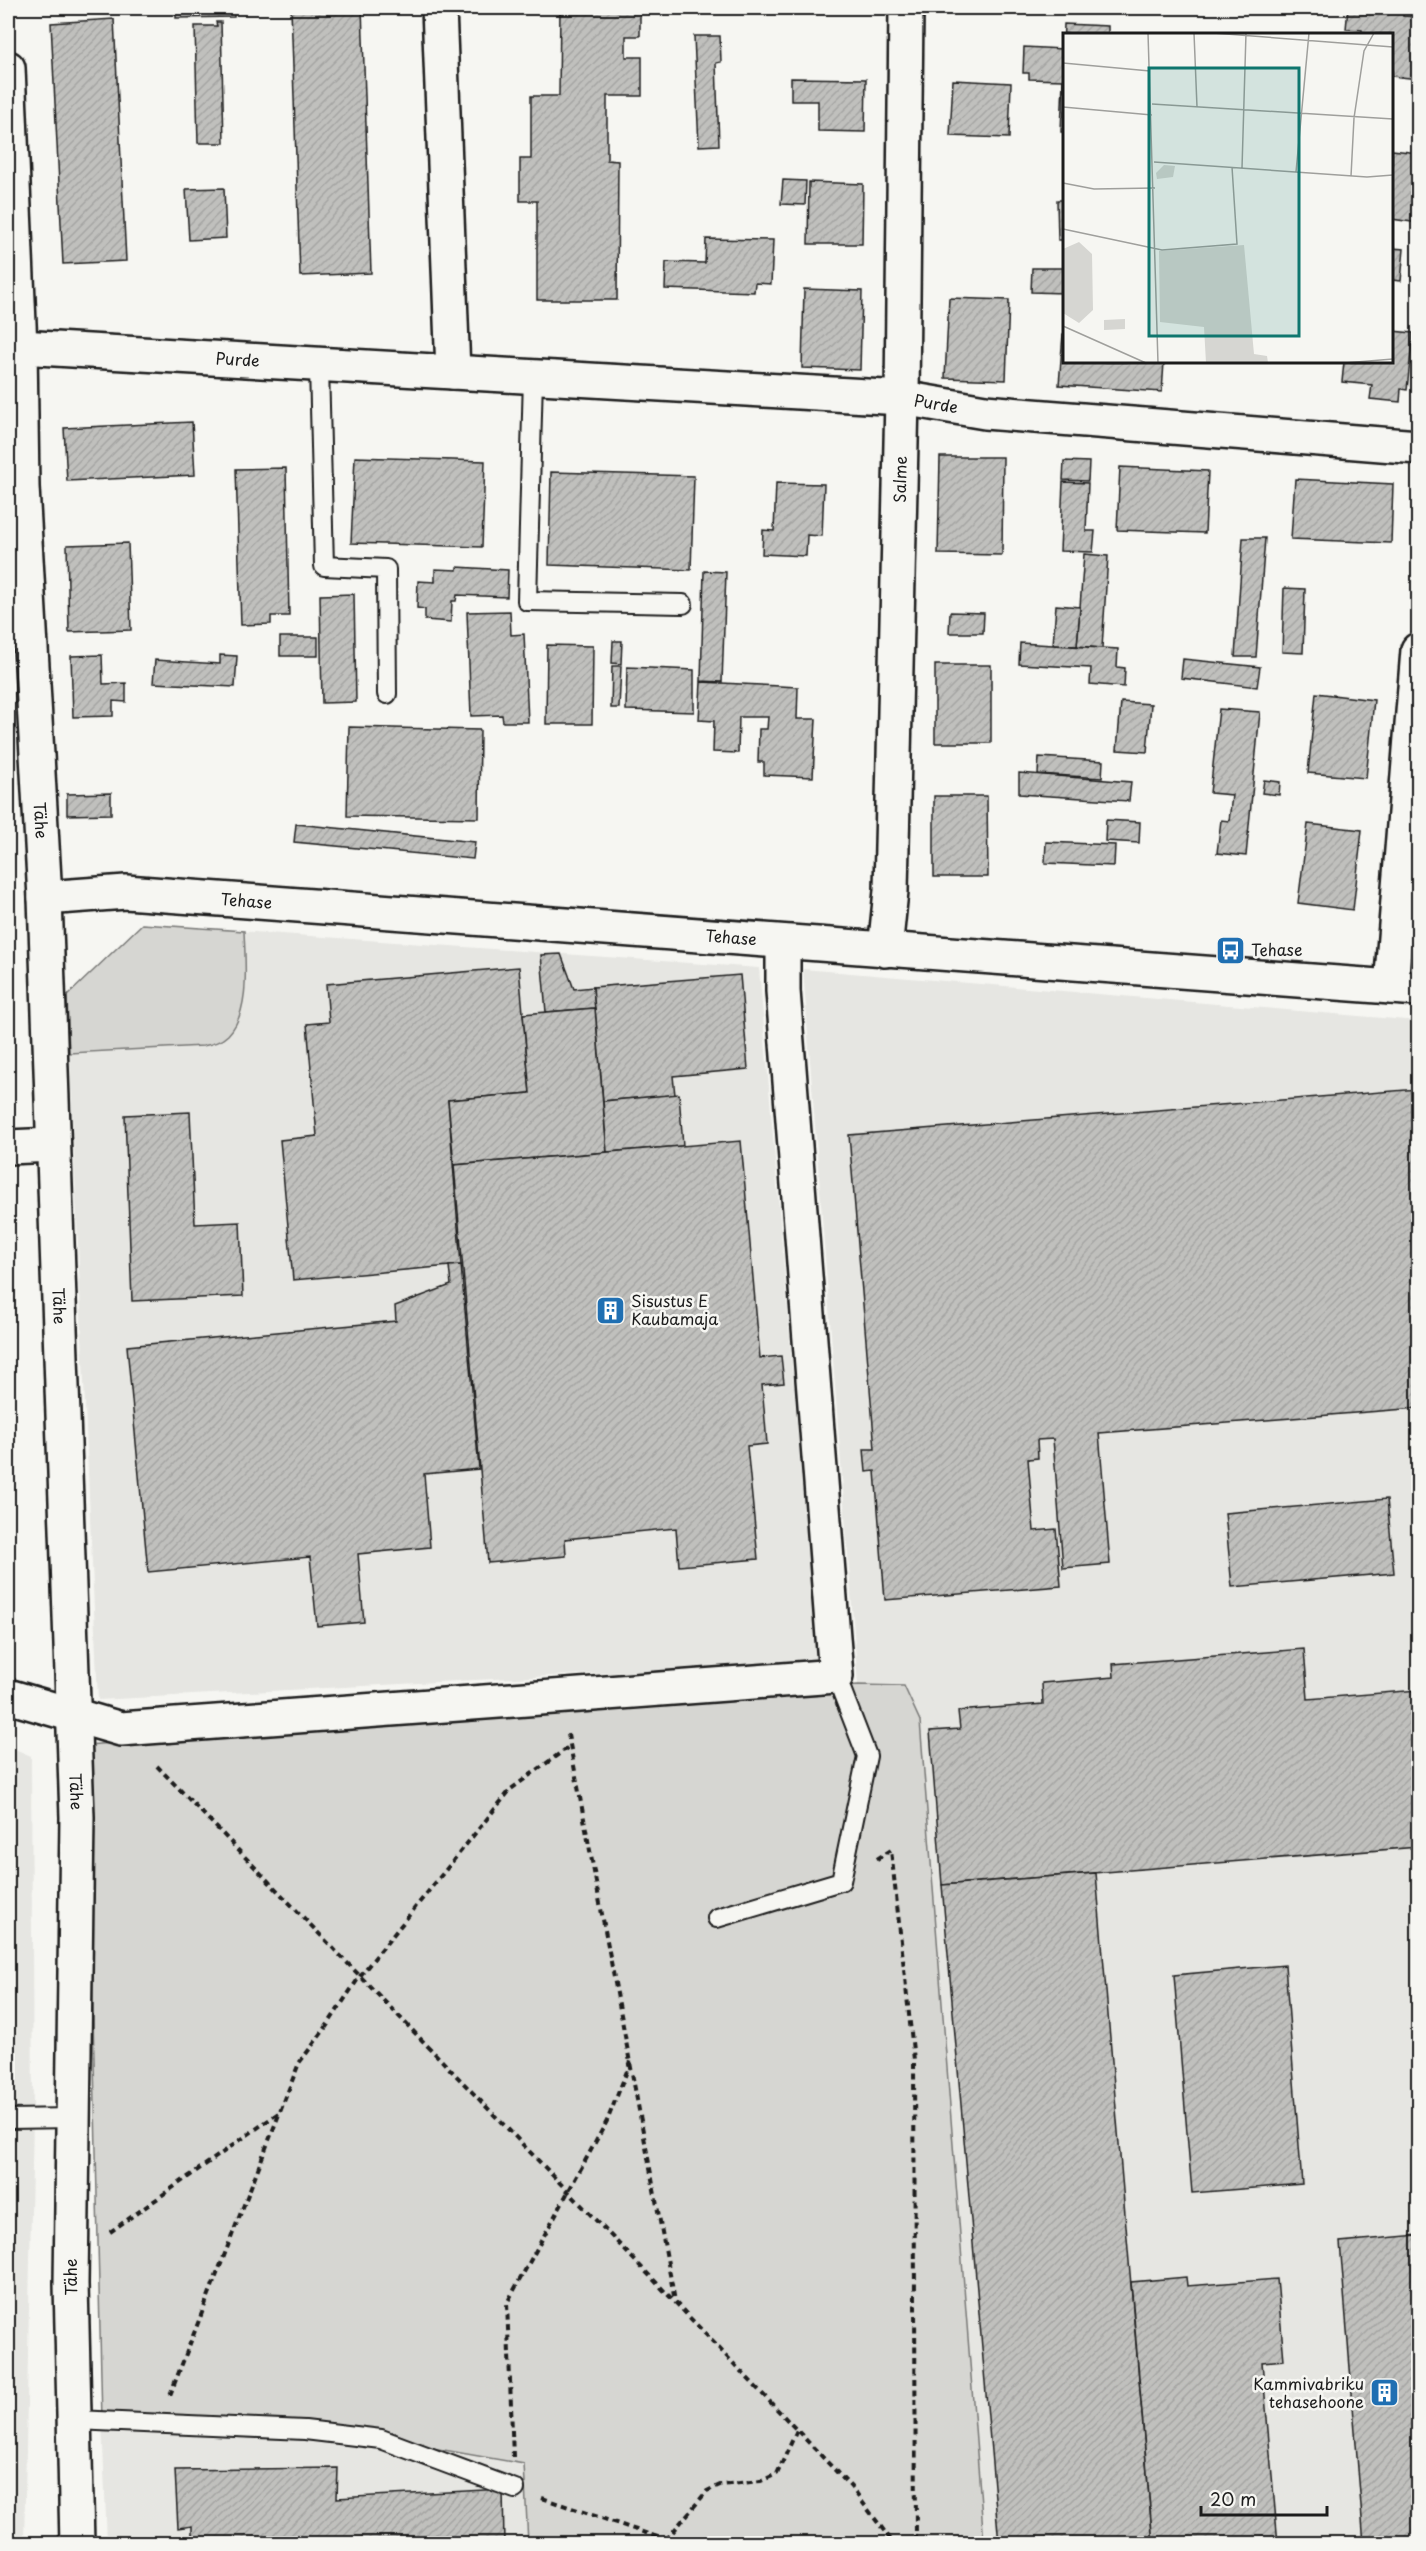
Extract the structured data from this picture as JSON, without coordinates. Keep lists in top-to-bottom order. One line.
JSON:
{"streets":{"street":["Purde","Salme","Tähe","Tehase"]},"crossings":[["Purde","Salme"],["Purde","Tähe"],["Salme","Tehase"],["Tähe","Tehase"]],"places":{"bus stop":["Tehase"],"building":["Sisustus E Kaubamaja","Kammivabriku tehasehoone"]},"scale_bar":"20 m"}
